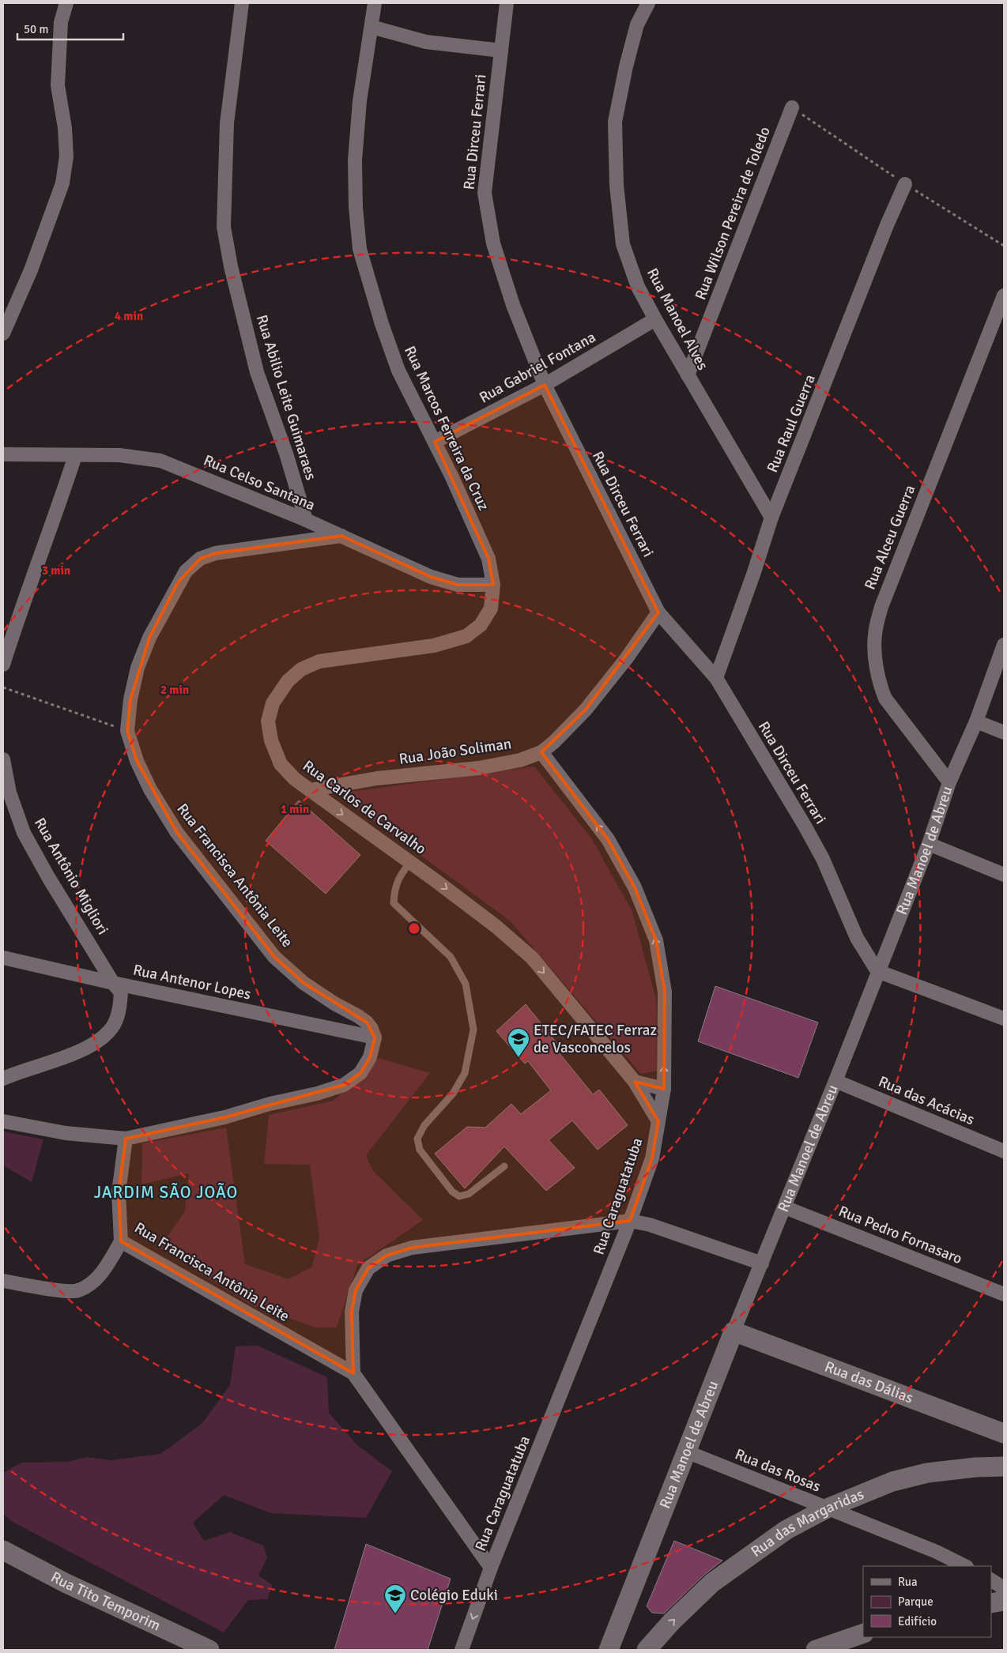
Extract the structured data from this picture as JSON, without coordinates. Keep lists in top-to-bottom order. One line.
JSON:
{"streets":{"street":["Rua Dirceu Ferrari","Rua Wilson Pereira de Toledo","Rua Manoel Alves","Rua Gabriel Fontana","Rua Abilio Leite Guimaraes","Rua Raul Guerra","Rua Marcos Ferreira da Cruz","Rua Celso Santana","Rua Alceu Guerra","Rua João Soliman","Rua Carlos de Carvalho","Rua Manoel de Abreu","Rua Francisca Antônia Leite","Rua Antônio Migliori","Rua Antenor Lopes","Rua das Acácias","Rua Caraguatatuba","Rua Pedro Fornasaro","Rua das Dálias","Rua das Rosas","Rua das Margaridas","Rua Tito Temporim"]},"crossings":[["Rua Dirceu Ferrari","Rua Gabriel Fontana"],["Rua Dirceu Ferrari","Rua Raul Guerra"],["Rua Dirceu Ferrari","Rua João Soliman"],["Rua Dirceu Ferrari","Rua Manoel de Abreu"],["Rua Wilson Pereira de Toledo","Rua Manoel Alves"],["Rua Manoel Alves","Rua Gabriel Fontana"],["Rua Manoel Alves","Rua Raul Guerra"],["Rua Gabriel Fontana","Rua Marcos Ferreira da Cruz"],["Rua Abilio Leite Guimaraes","Rua Celso Santana"],["Rua Marcos Ferreira da Cruz","Rua Celso Santana"],["Rua Marcos Ferreira da Cruz","Rua Carlos de Carvalho"],["Rua Celso Santana","Rua Francisca Antônia Leite"],["Rua Alceu Guerra","Rua Manoel de Abreu"],["Rua João Soliman","Rua Carlos de Carvalho"],["Rua João Soliman","Rua Caraguatatuba"],["Rua Carlos de Carvalho","Rua Caraguatatuba"],["Rua Manoel de Abreu","Rua das Acácias"],["Rua Manoel de Abreu","Rua Pedro Fornasaro"],["Rua Manoel de Abreu","Rua das Dálias"],["Rua Manoel de Abreu","Rua das Rosas"],["Rua Francisca Antônia Leite","Rua Antenor Lopes"],["Rua Francisca Antônia Leite","Rua Caraguatatuba"],["Rua Antônio Migliori","Rua Antenor Lopes"],["Rua das Rosas","Rua das Margaridas"]],"one_way":["Rua Carlos de Carvalho","Rua das Margaridas"],"districts":["JARDIM SÃO JOÃO"],"places":{"school or university":["ETEC/FATEC Ferraz de Vasconcelos","Colégio Eduki"]},"legend":["Rua","Parque","Edifício"],"scale_bar":"50 m","rings":["4 min","3 min","2 min","1 min"]}
